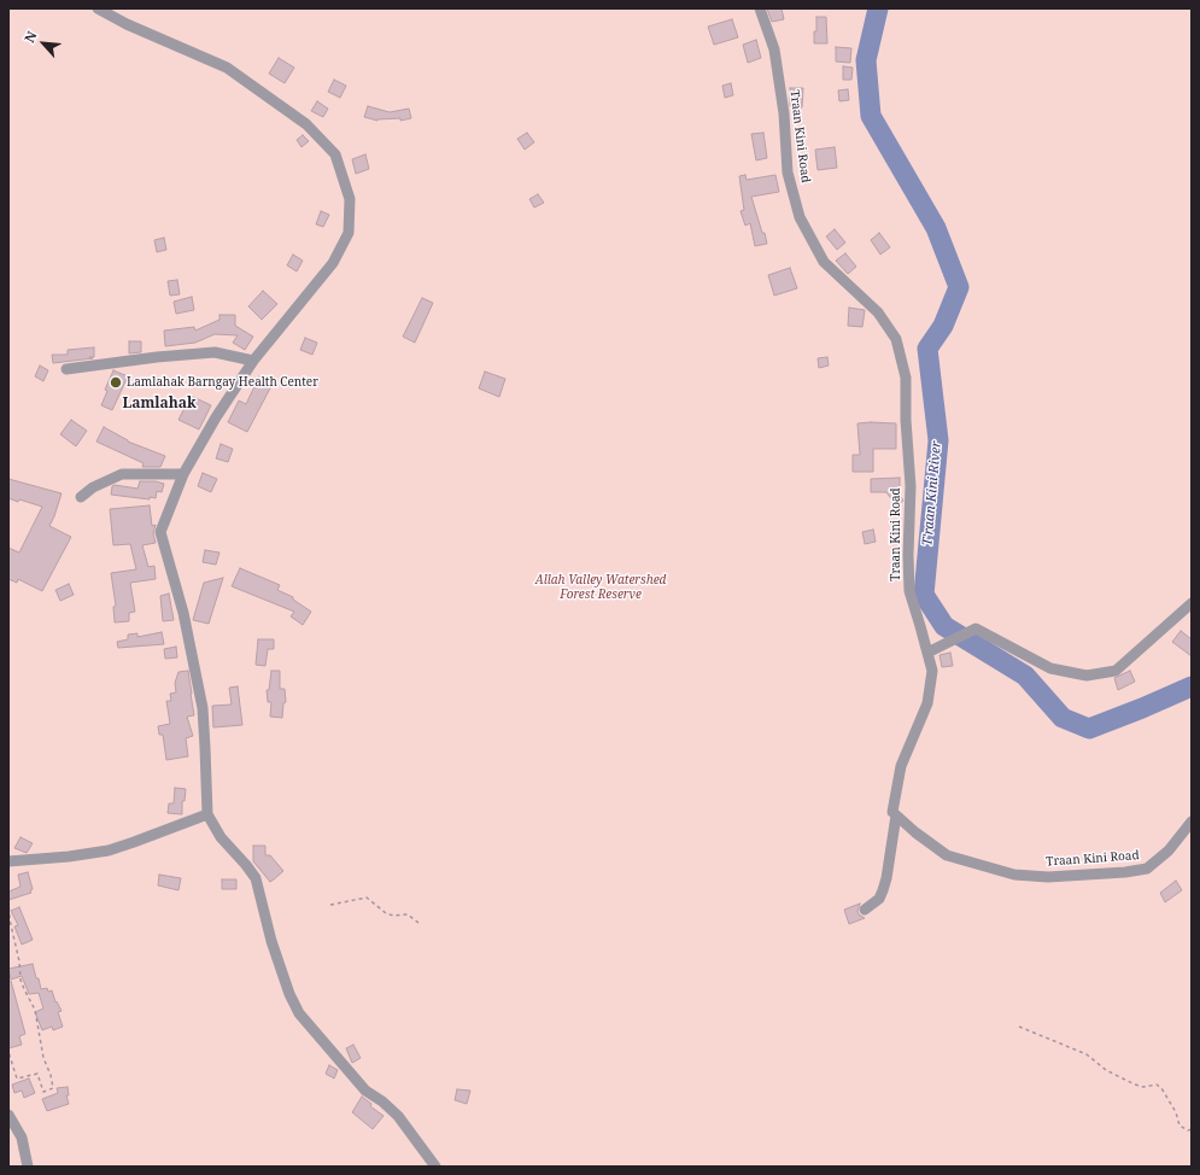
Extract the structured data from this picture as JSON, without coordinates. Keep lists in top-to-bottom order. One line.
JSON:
{"streets":{"street":["Traan Kini Road"]},"districts":["Lamlahak"],"water":["T'raan Kini River"],"parks":["Allah Valley Watershed Forest Reserve"],"places":["Lamlahak Barngay Health Center"],"north":"top left"}
